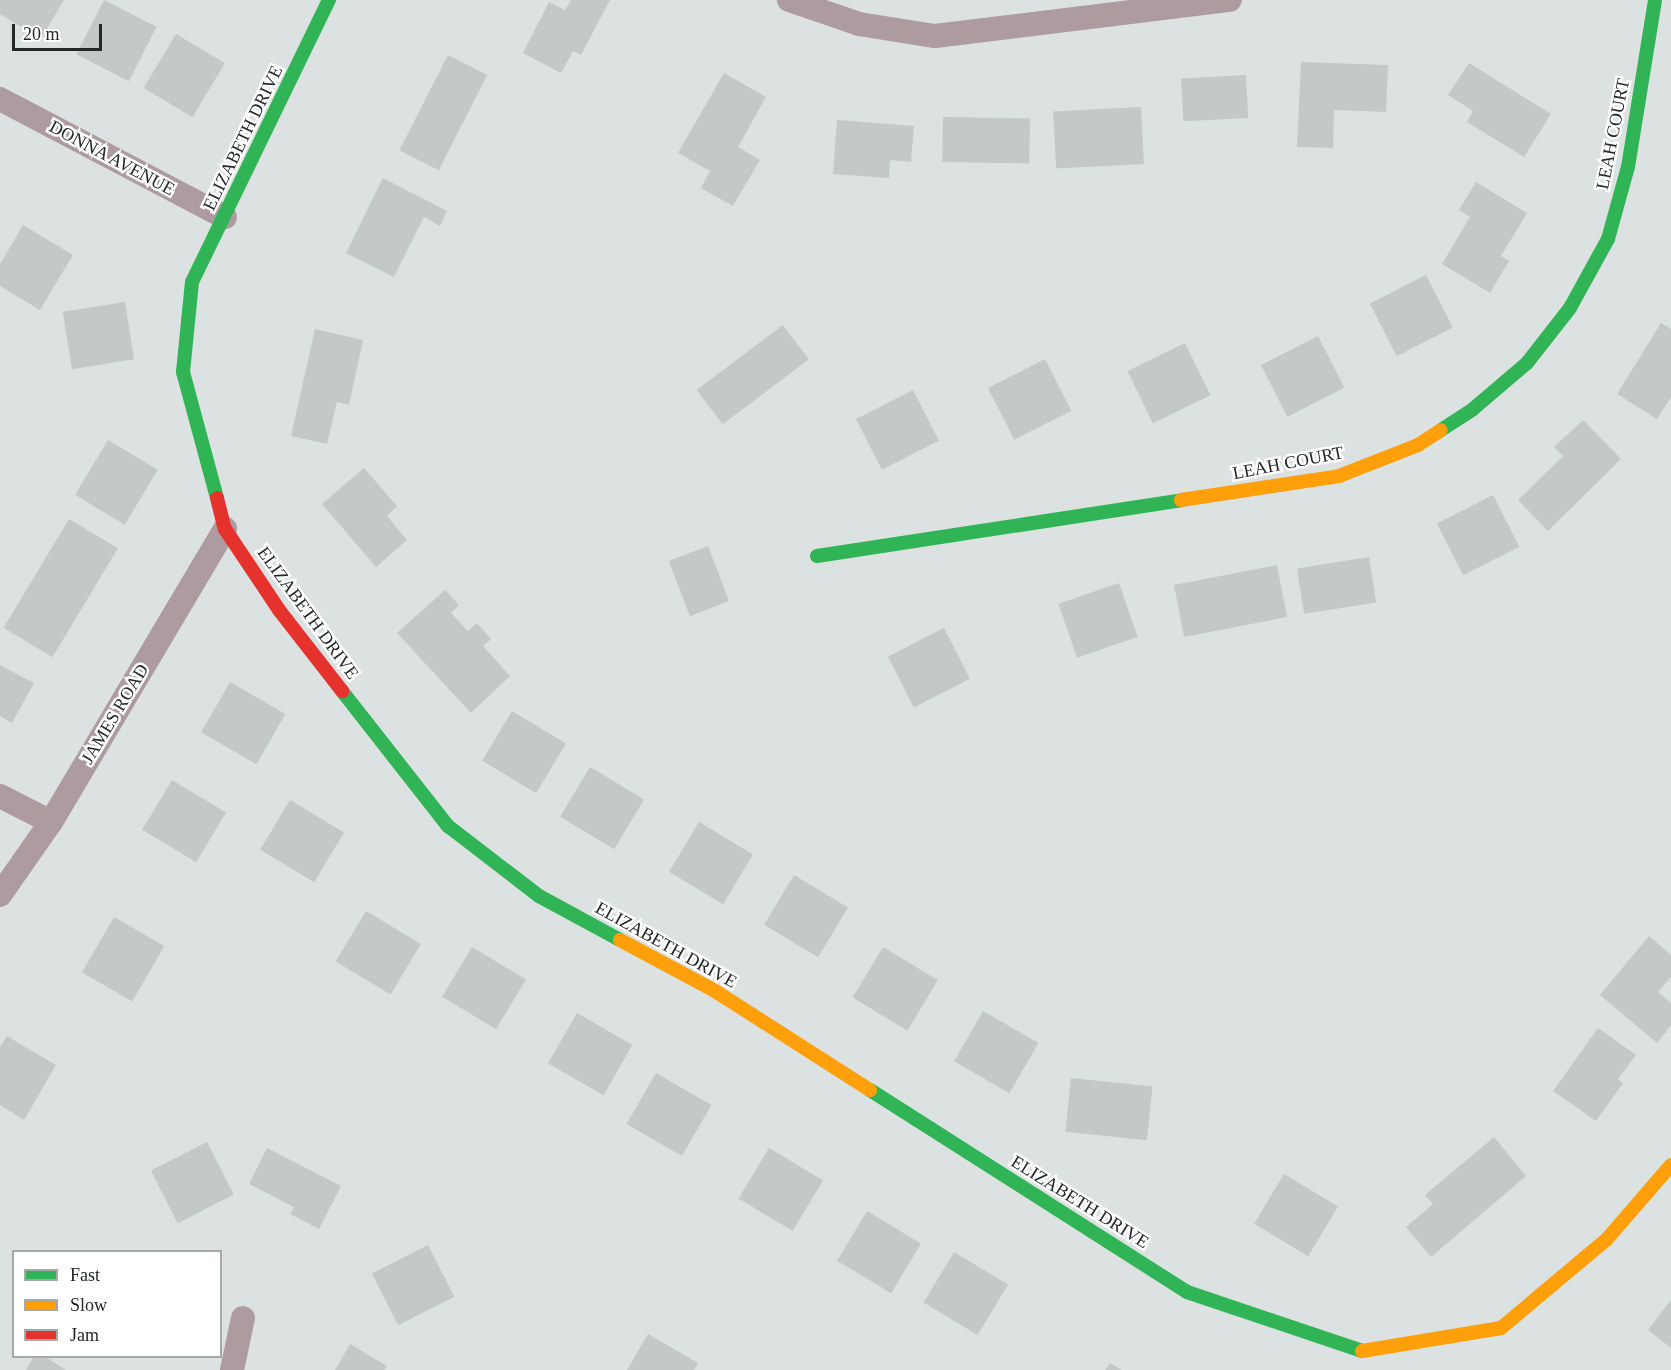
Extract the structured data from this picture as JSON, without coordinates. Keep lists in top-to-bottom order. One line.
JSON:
{"streets":{"street":["LEAH COURT","ELIZABETH DRIVE","DONNA AVENUE","JAMES ROAD"]},"crossings":[["ELIZABETH DRIVE","DONNA AVENUE"],["ELIZABETH DRIVE","JAMES ROAD"]],"legend":["Fast","Slow","Jam"],"scale_bar":"20 m"}
